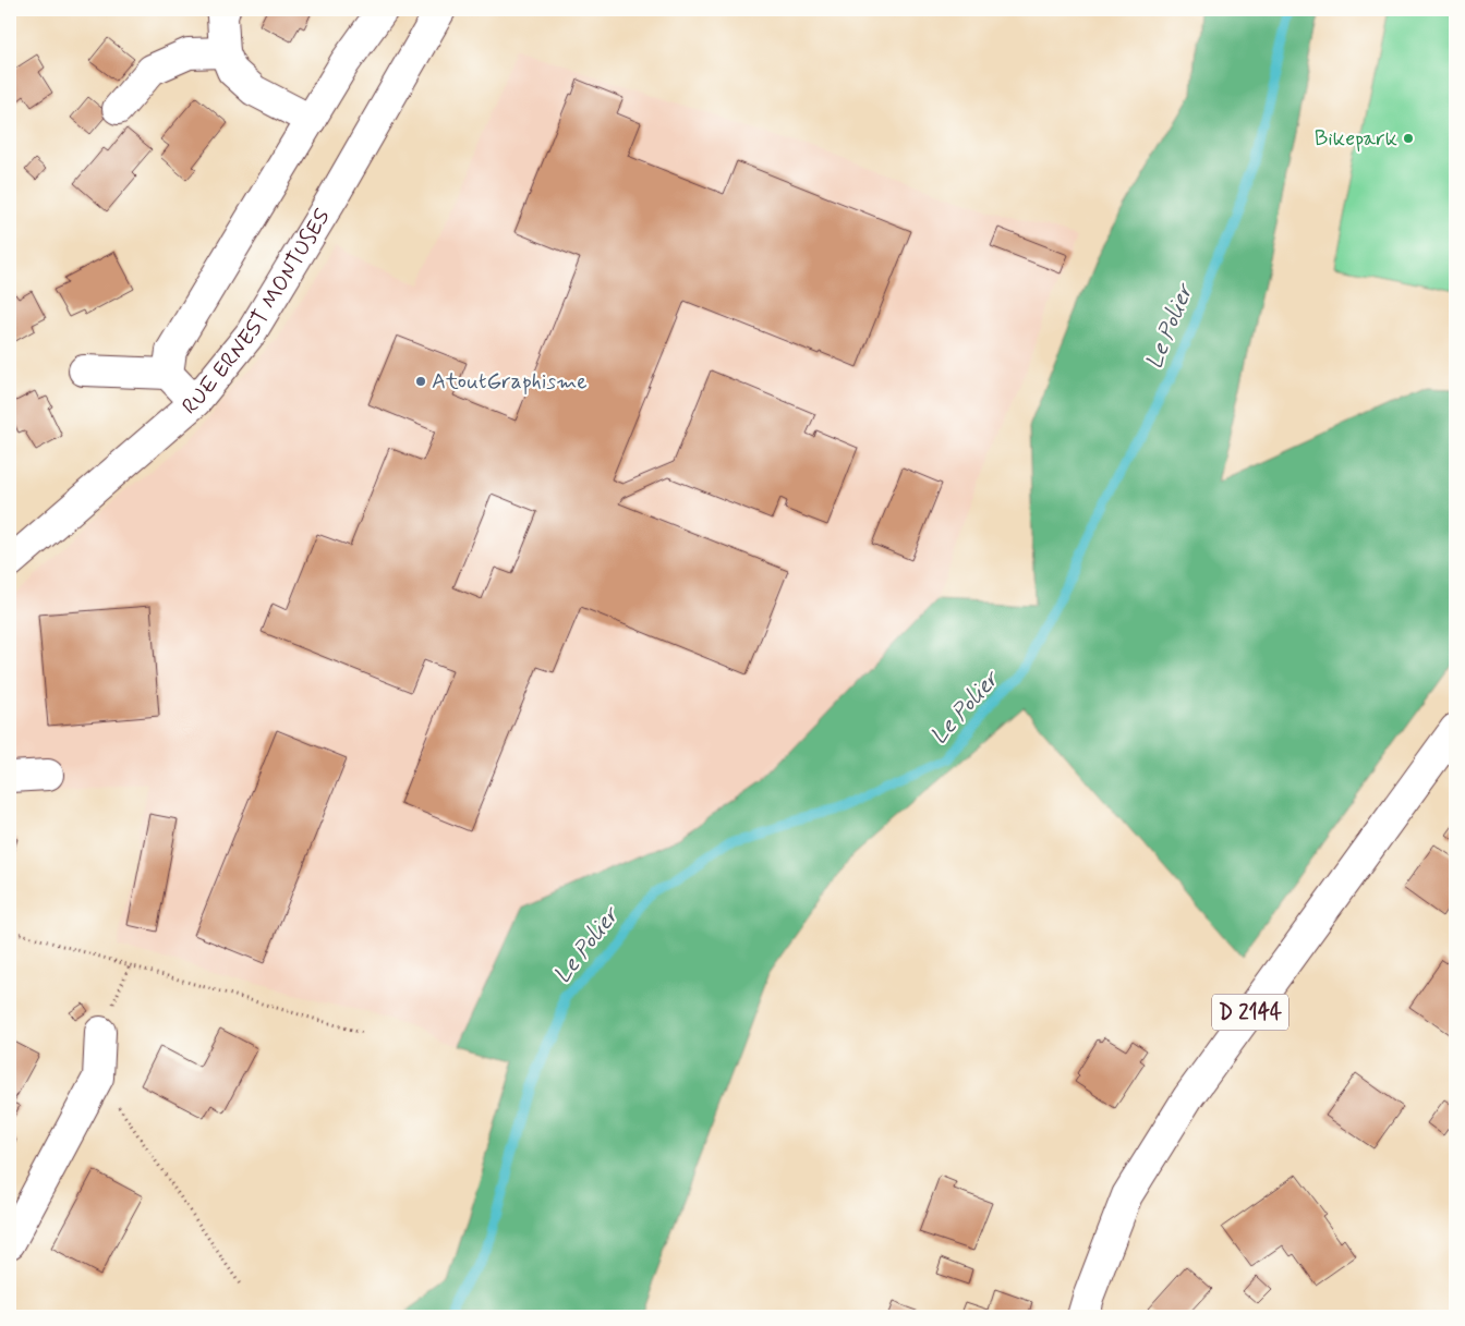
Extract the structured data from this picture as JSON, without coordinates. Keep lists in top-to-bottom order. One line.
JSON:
{"streets":{"street":["RUE ERNEST MONTUSES","D 2144"]},"water":["Le Polier"],"places":["Bikepark","AtoutGraphisme"]}
